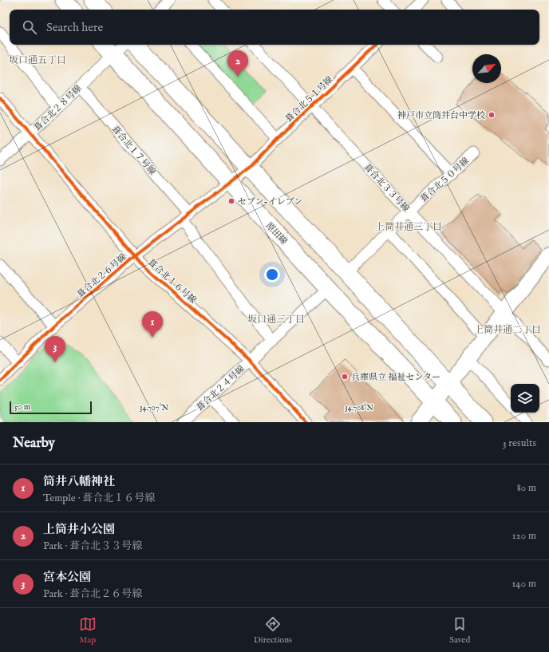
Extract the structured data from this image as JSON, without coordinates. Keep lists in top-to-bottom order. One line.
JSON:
{"streets":{"main road":["原田線"],"street":["葺合北５１号線","葺合北２８号線","葺合北１７号線","葺合北５０号線","葺合北３３号線","葺合北２６号線","葺合北１６号線","葺合北２４号線"]},"crossings":[["葺合北５１号線","葺合北３３号線"],["葺合北５１号線","葺合北２６号線"],["葺合北２８号線","葺合北１７号線"],["葺合北２８号線","原田線"],["葺合北２８号線","葺合北１６号線"],["葺合北１７号線","葺合北２６号線"],["葺合北１７号線","葺合北２４号線"],["葺合北５０号線","葺合北３３号線"],["原田線","葺合北２６号線"],["原田線","葺合北２４号線"],["葺合北２６号線","葺合北１６号線"],["葺合北１６号線","葺合北２４号線"]],"districts":["坂口通五丁目","上筒井通三丁目","坂口通三丁目","上筒井通二丁目"],"places":["神戸市立筒井台中学校","セブン-イレブン","兵庫県立 福祉センター"],"scale_bar":"50 m","north":"top right","page":{"search":"Search here","pins":["2","1","3"],"scale":"50 m","heading":["Nearby","3 results"],"list":[{"mark":"1","name":"筒井八幡神社","note":"Temple · 葺合北１６号線","value":"80 m"},{"mark":"2","name":"上筒井小公園","note":"Park · 葺合北３３号線","value":"120 m"},{"mark":"3","name":"宮本公園","note":"Park · 葺合北２６号線","value":"140 m"}],"nav":["Map","Directions","Saved"]},"coordinates":["34.707°N","34.708°N"]}
